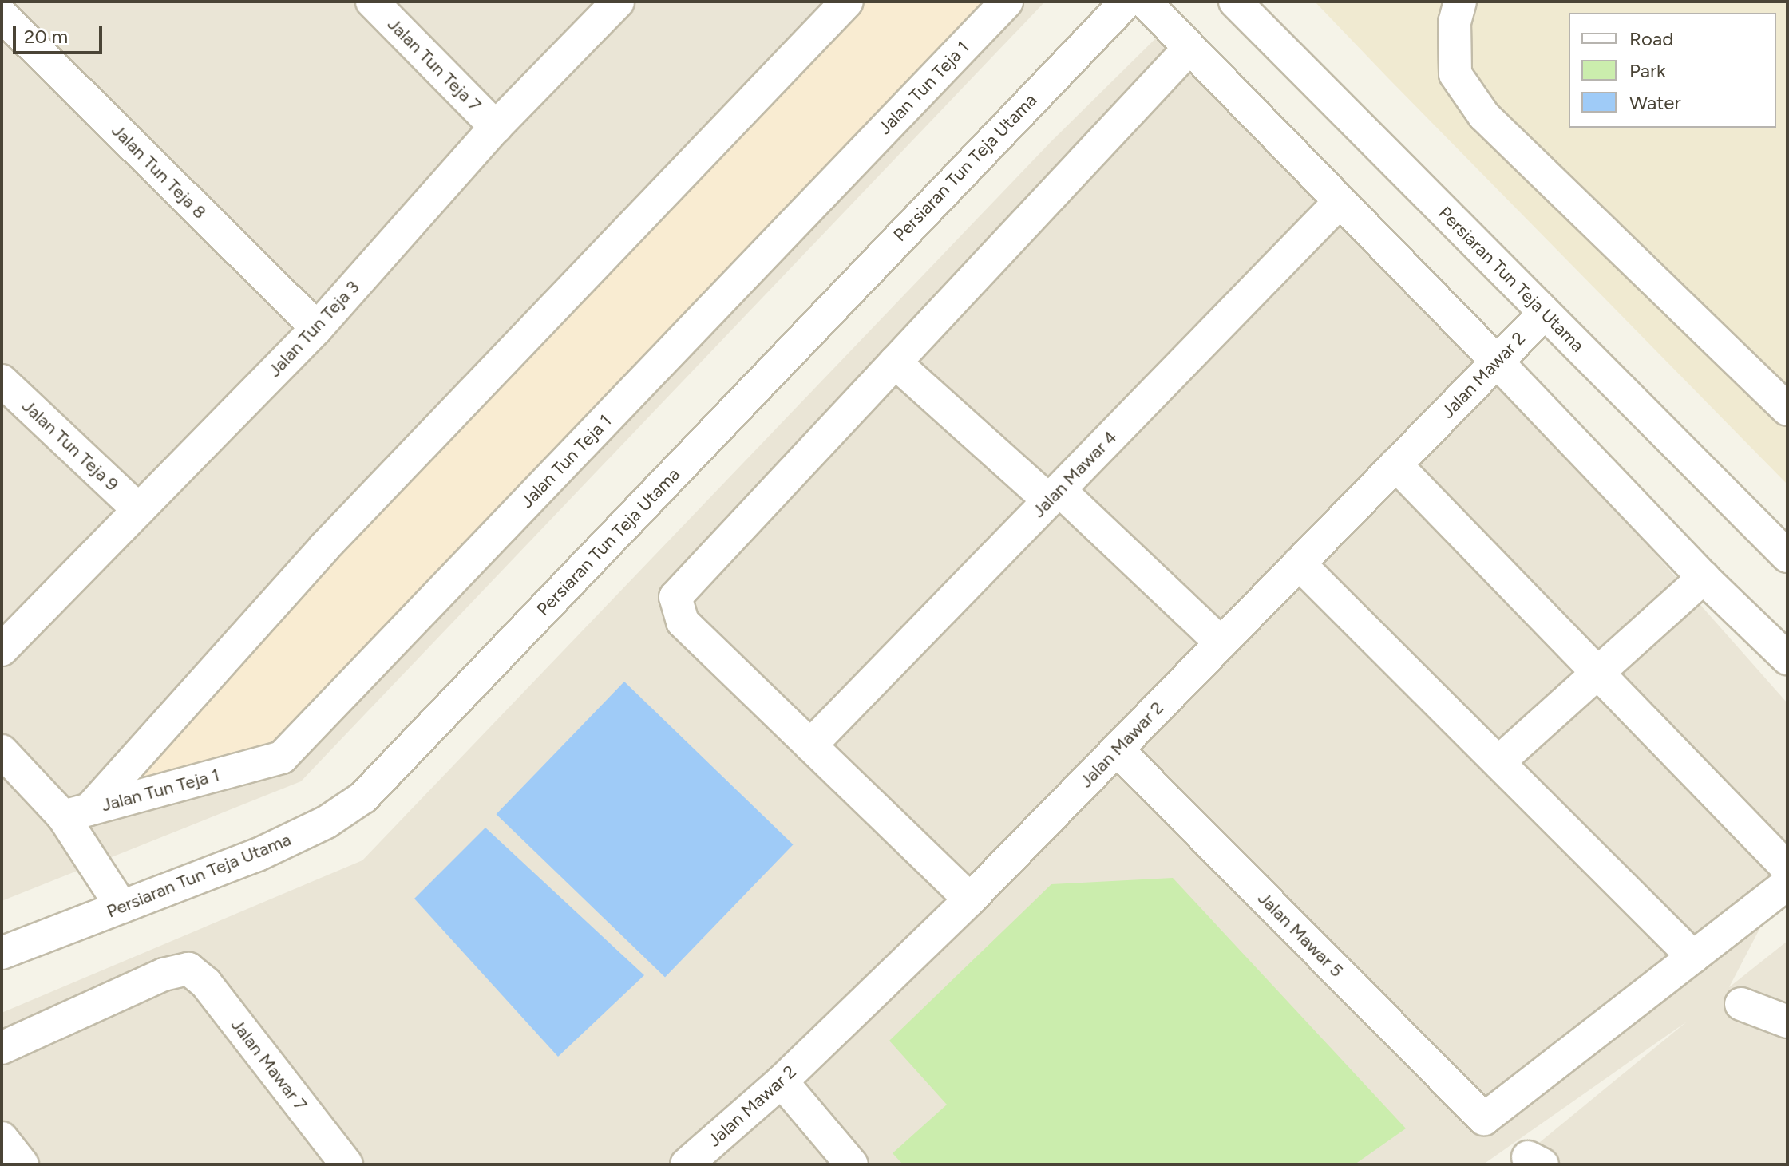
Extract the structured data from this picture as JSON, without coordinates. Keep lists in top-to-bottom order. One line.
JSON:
{"streets":{"street":["Jalan Tun Teja 7","Jalan Tun Teja 1","Persiaran Tun Teja Utama","Jalan Tun Teja 8","Jalan Tun Teja 3","Jalan Mawar 2","Jalan Tun Teja 9","Jalan Mawar 4","Jalan Mawar 5","Jalan Mawar 7"]},"crossings":[["Jalan Tun Teja 7","Jalan Tun Teja 3"],["Persiaran Tun Teja Utama","Jalan Mawar 2"],["Jalan Tun Teja 8","Jalan Tun Teja 3"],["Jalan Tun Teja 3","Jalan Tun Teja 9"],["Jalan Mawar 2","Jalan Mawar 5"]],"legend":["Road","Park","Water"],"scale_bar":"20 m"}
